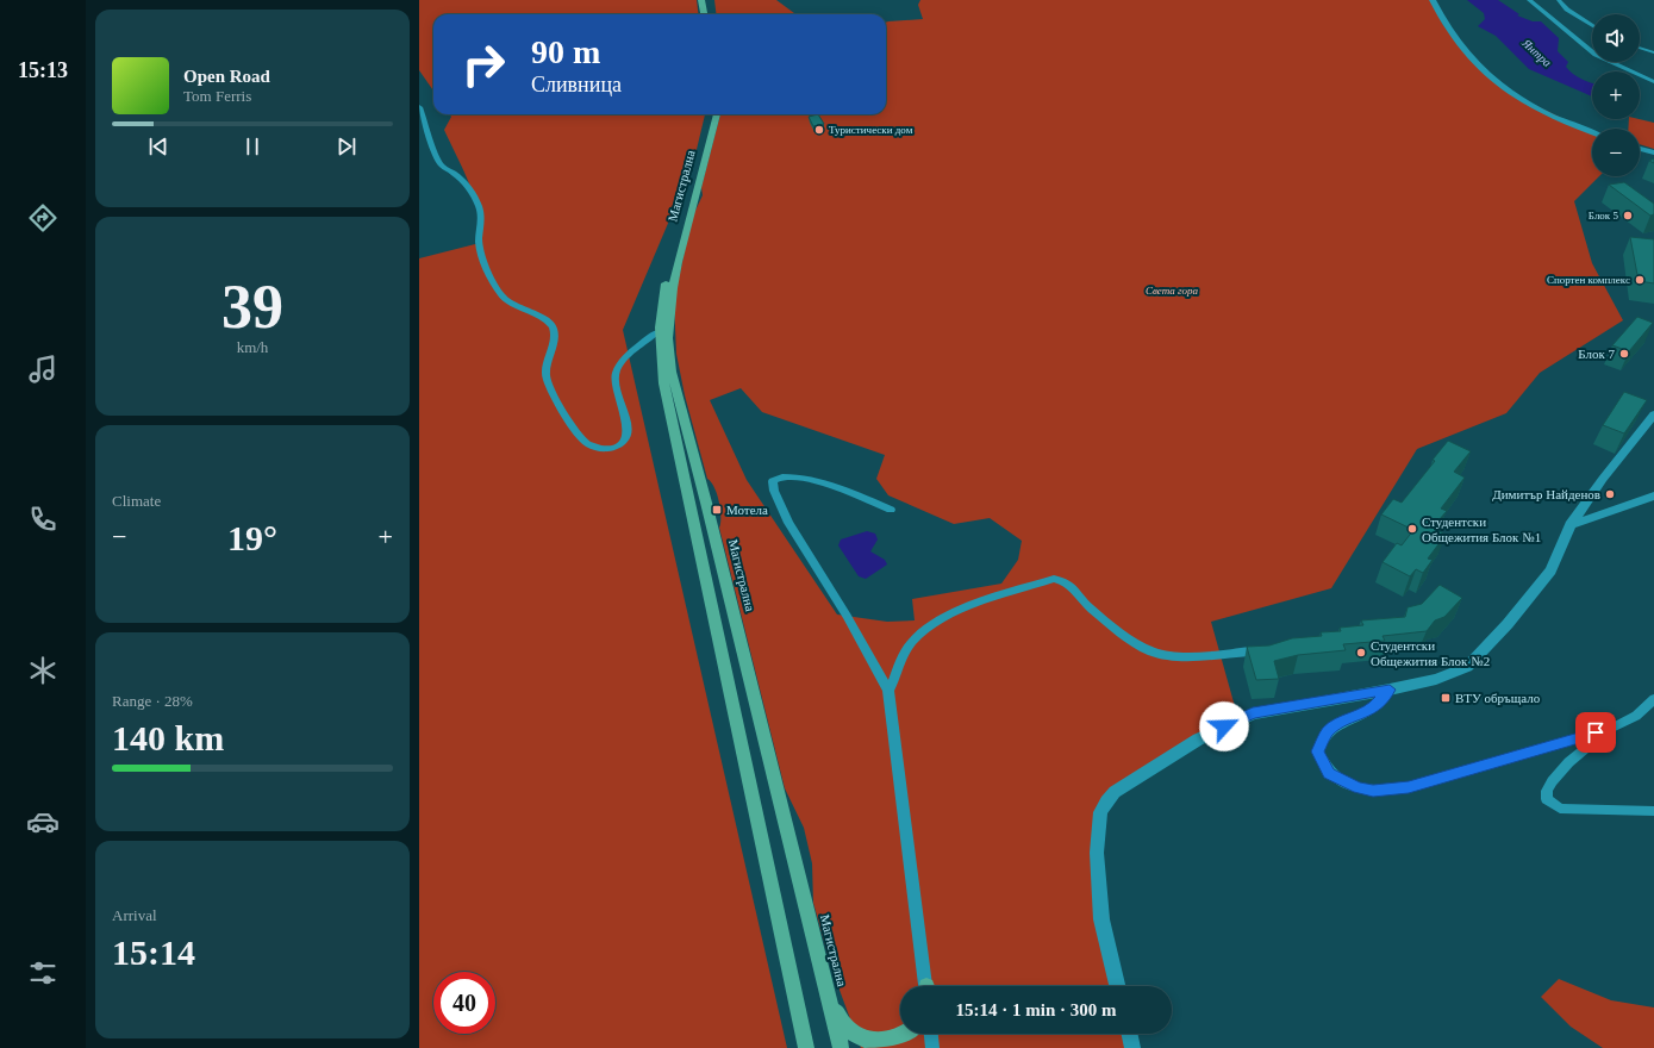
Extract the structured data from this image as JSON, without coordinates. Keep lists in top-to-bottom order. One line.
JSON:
{"streets":{"main road":["Магистрална"]},"water":["Янтра"],"parks":["Света гора"],"places":{"other":["Туристически дом","Блок 5","Спортен комплекс","Блок 7","Димитър Найденов","Студентски Общежития Блок №1","Студентски Общежития Блок №2"],"transit":["Мотела","ВТУ обръщало"]},"page":{"tabs":"15:13","map_buttons":["+","−"],"turn":["90 m","Сливница"],"song":["Open Road","Tom Ferris"],"tile":[["39","km/h"],"Climate",["Range · 28%","140 km"],["Arrival","15:14"]],"heat":["−","19°","+"],"limit":"40","trip":"15:14 · 1 min · 300 m"}}
